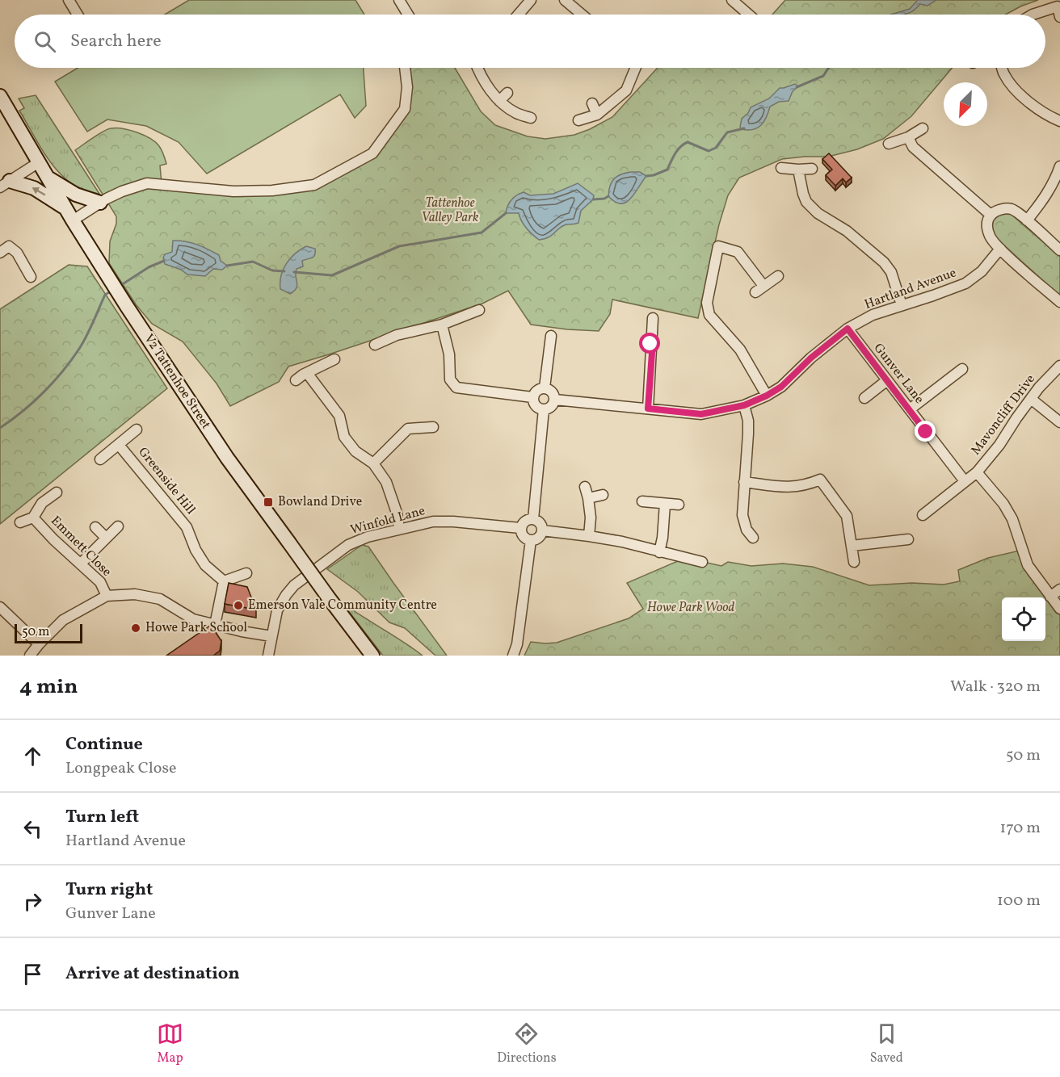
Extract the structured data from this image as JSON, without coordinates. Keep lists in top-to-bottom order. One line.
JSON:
{"streets":{"street":["Hartland Avenue","Gunver Lane","V2 Tattenhoe Street","Mavoncliff Drive","Greenside Hill","Winfold Lane","Emmett Close"]},"crossings":[["Hartland Avenue","Gunver Lane"],["Gunver Lane","Mavoncliff Drive"]],"parks":["Tattenhoe Valley Park","Howe Park Wood"],"places":{"transit":["Bowland Drive"],"other":["Emerson Vale Community Centre","Howe Park School"]},"scale_bar":"50 m","north":"bottom left","page":{"search":"Search here","scale":"50 m","heading":["4 min","Walk · 320 m"],"list":[["Continue","Longpeak Close","50 m"],["Turn left","Hartland Avenue","170 m"],["Turn right","Gunver Lane","100 m"],"Arrive at destination"],"nav":["Map","Directions","Saved"]}}
